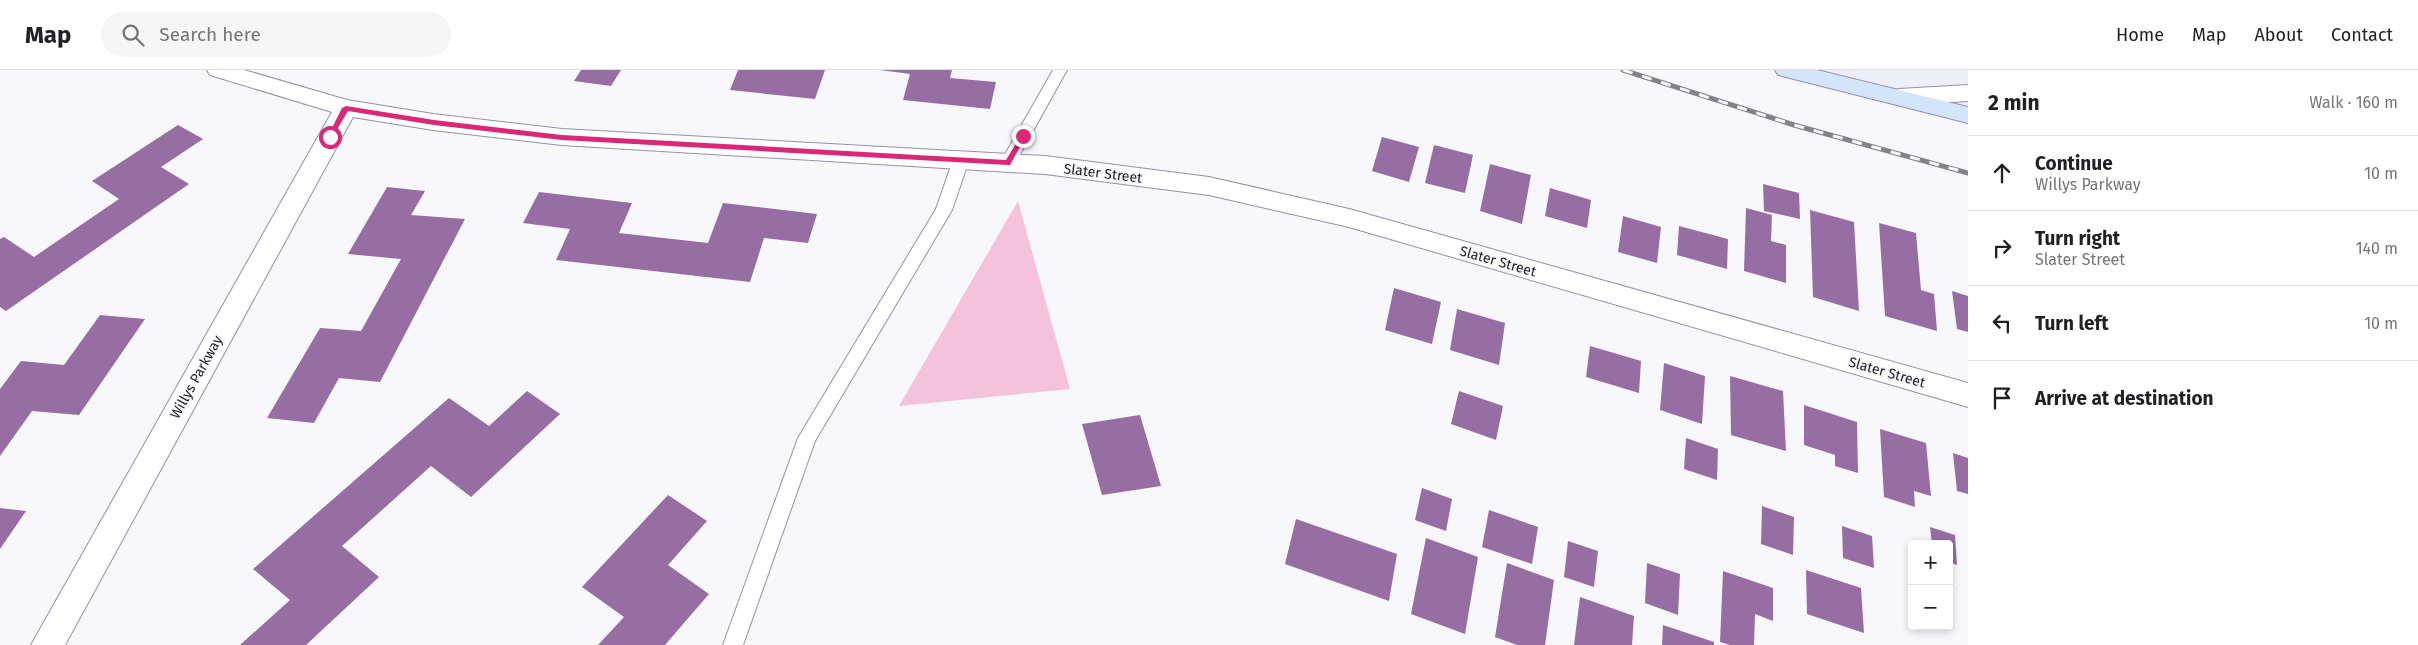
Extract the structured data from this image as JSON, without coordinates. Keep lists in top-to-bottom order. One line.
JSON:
{"streets":{"street":["Slater Street","Willys Parkway"]},"crossings":[["Slater Street","Willys Parkway"]],"page":{"header":"Map","search":"Search here","nav":["Home","Map","About","Contact"],"heading":["2 min","Walk · 160 m"],"list":[["Continue","Willys Parkway","10 m"],["Turn right","Slater Street","140 m"],["Turn left","10 m"],"Arrive at destination"],"map_buttons":["+","−"]}}
